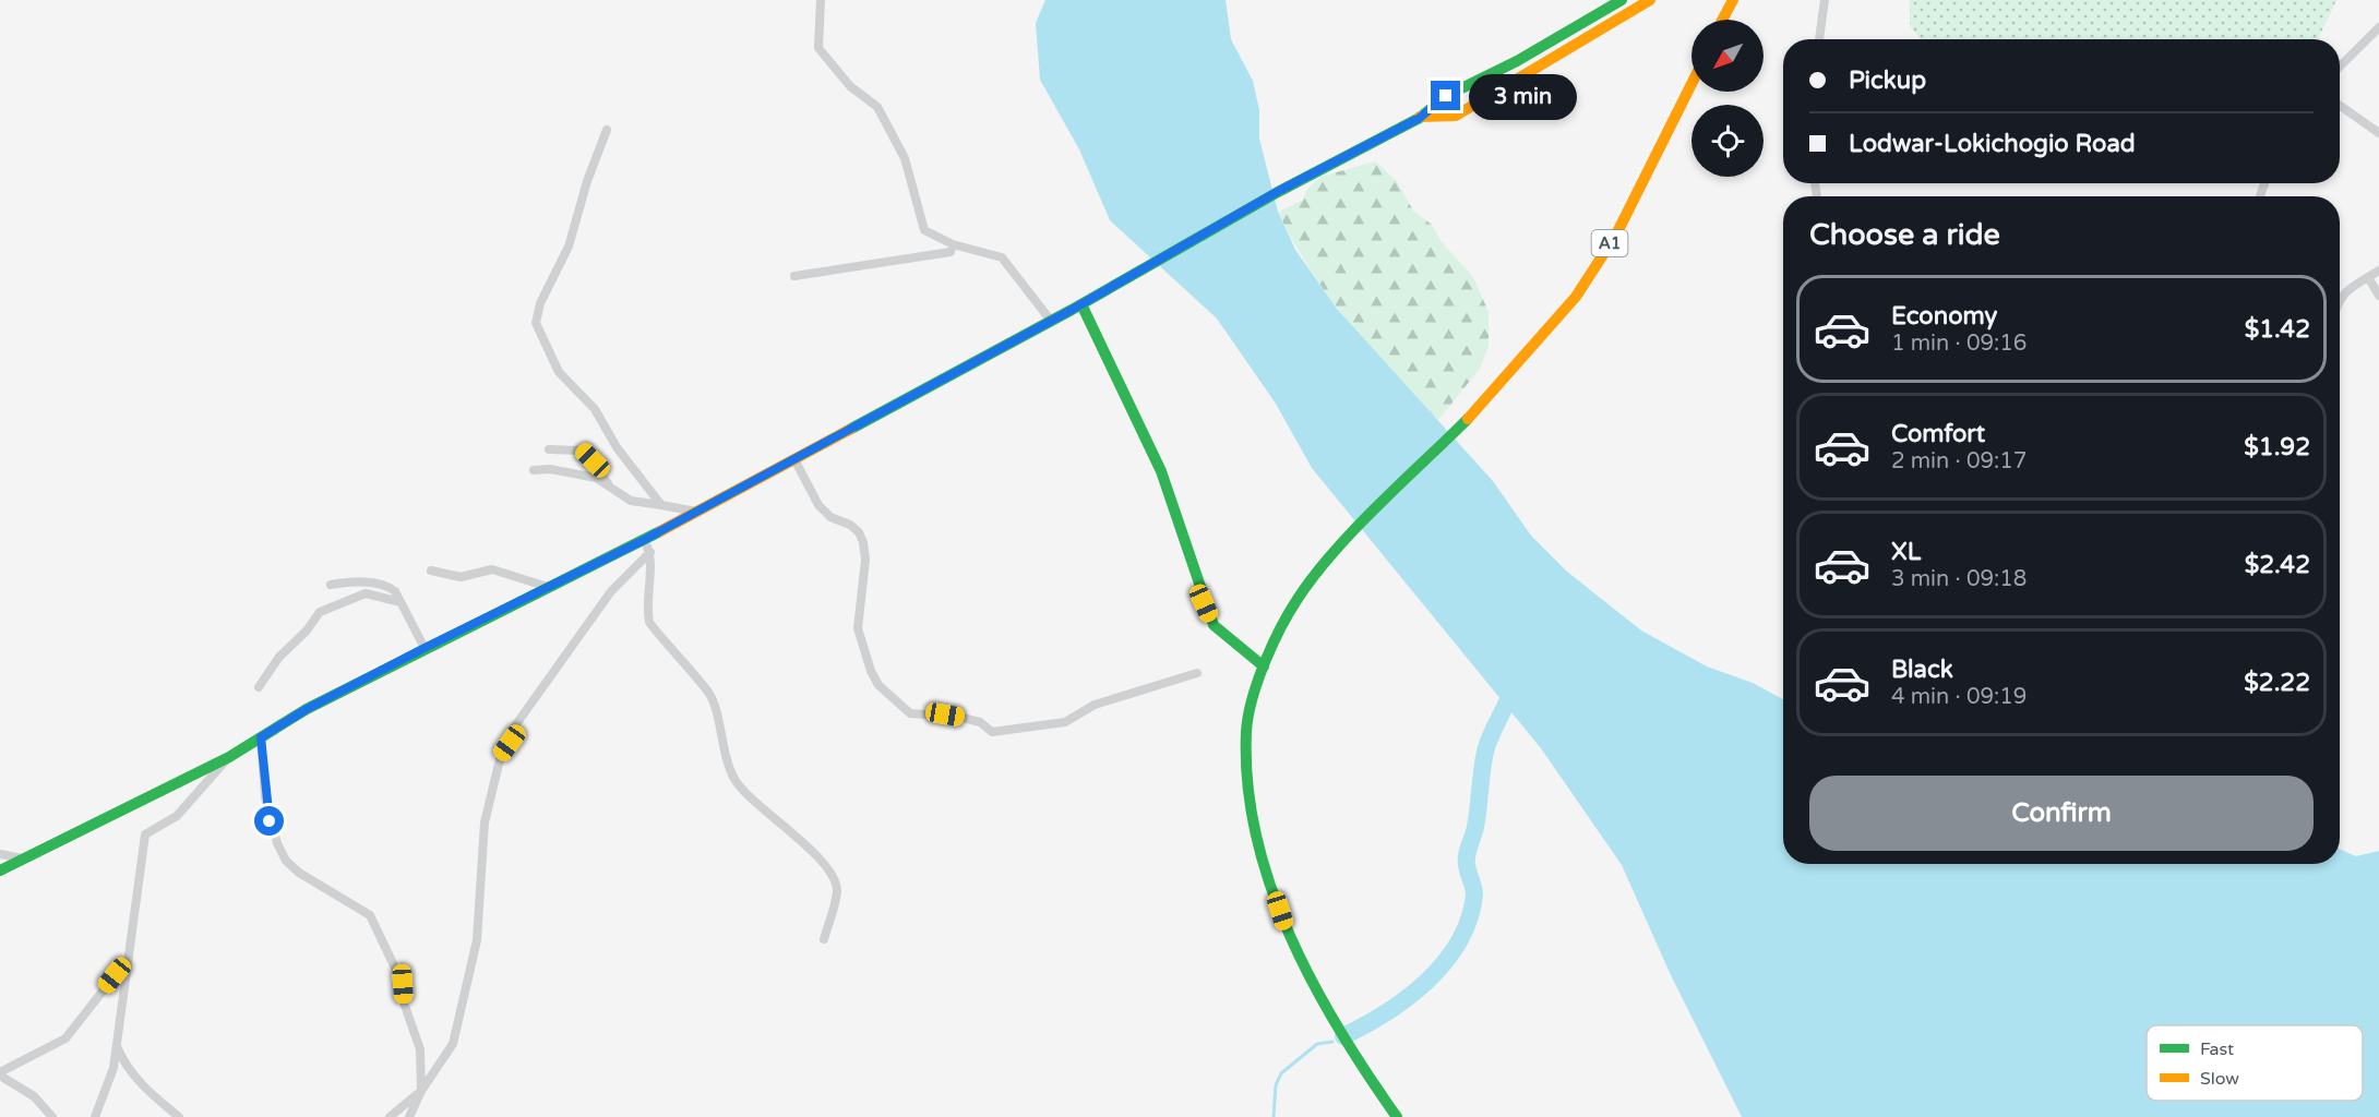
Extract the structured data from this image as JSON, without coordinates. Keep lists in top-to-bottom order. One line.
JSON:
{"streets":{"main road":["A1"]},"legend":["Fast","Slow"],"north":"bottom left","page":{"banner":["Pickup","Lodwar-Lokichogio Road"],"bubble":"3 min","heading":"Choose a ride","list":[{"name":"Economy","note":"1 min · 09:16","value":"$1.42"},{"name":"Comfort","note":"2 min · 09:17","value":"$1.92"},{"name":"XL","note":"3 min · 09:18","value":"$2.42"},{"name":"Black","note":"4 min · 09:19","value":"$2.22"}],"buttons":"Confirm"}}
